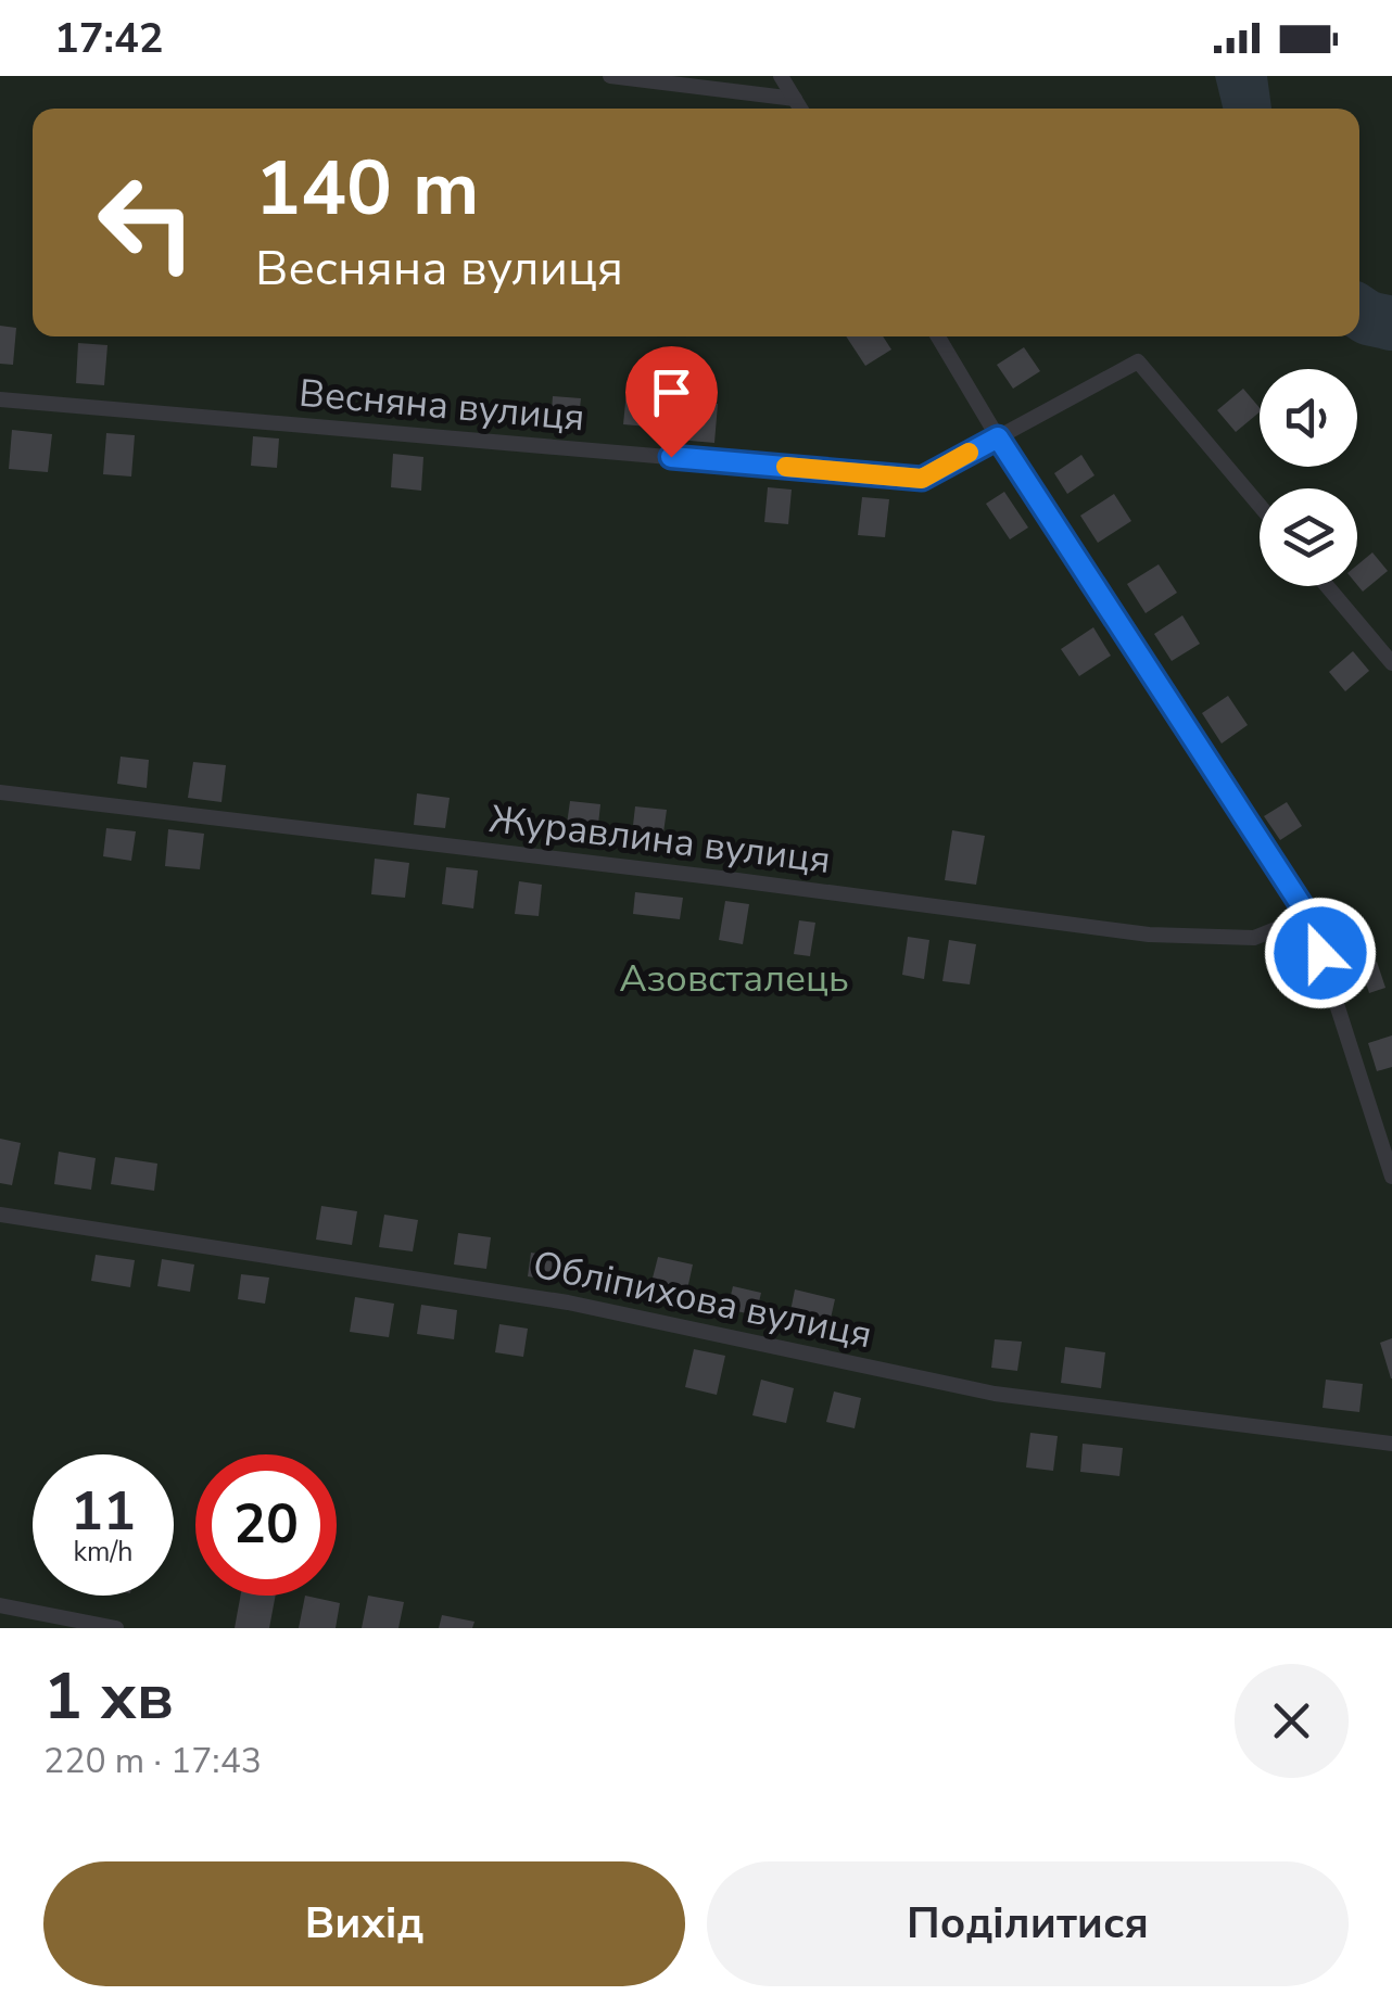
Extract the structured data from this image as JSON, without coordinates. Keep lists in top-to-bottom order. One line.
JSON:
{"streets":{"lane":["Весняна вулиця","Журавлина вулиця","Обліпихова вулиця"]},"parks":["Азовсталець"],"page":{"status":"17:42","turn":["140 m","Весняна вулиця"],"speed":"11 km/h","limit":"20","heading":["1 хв","220 m · 17:43"],"buttons":["Вихід","Поділитися"]}}
